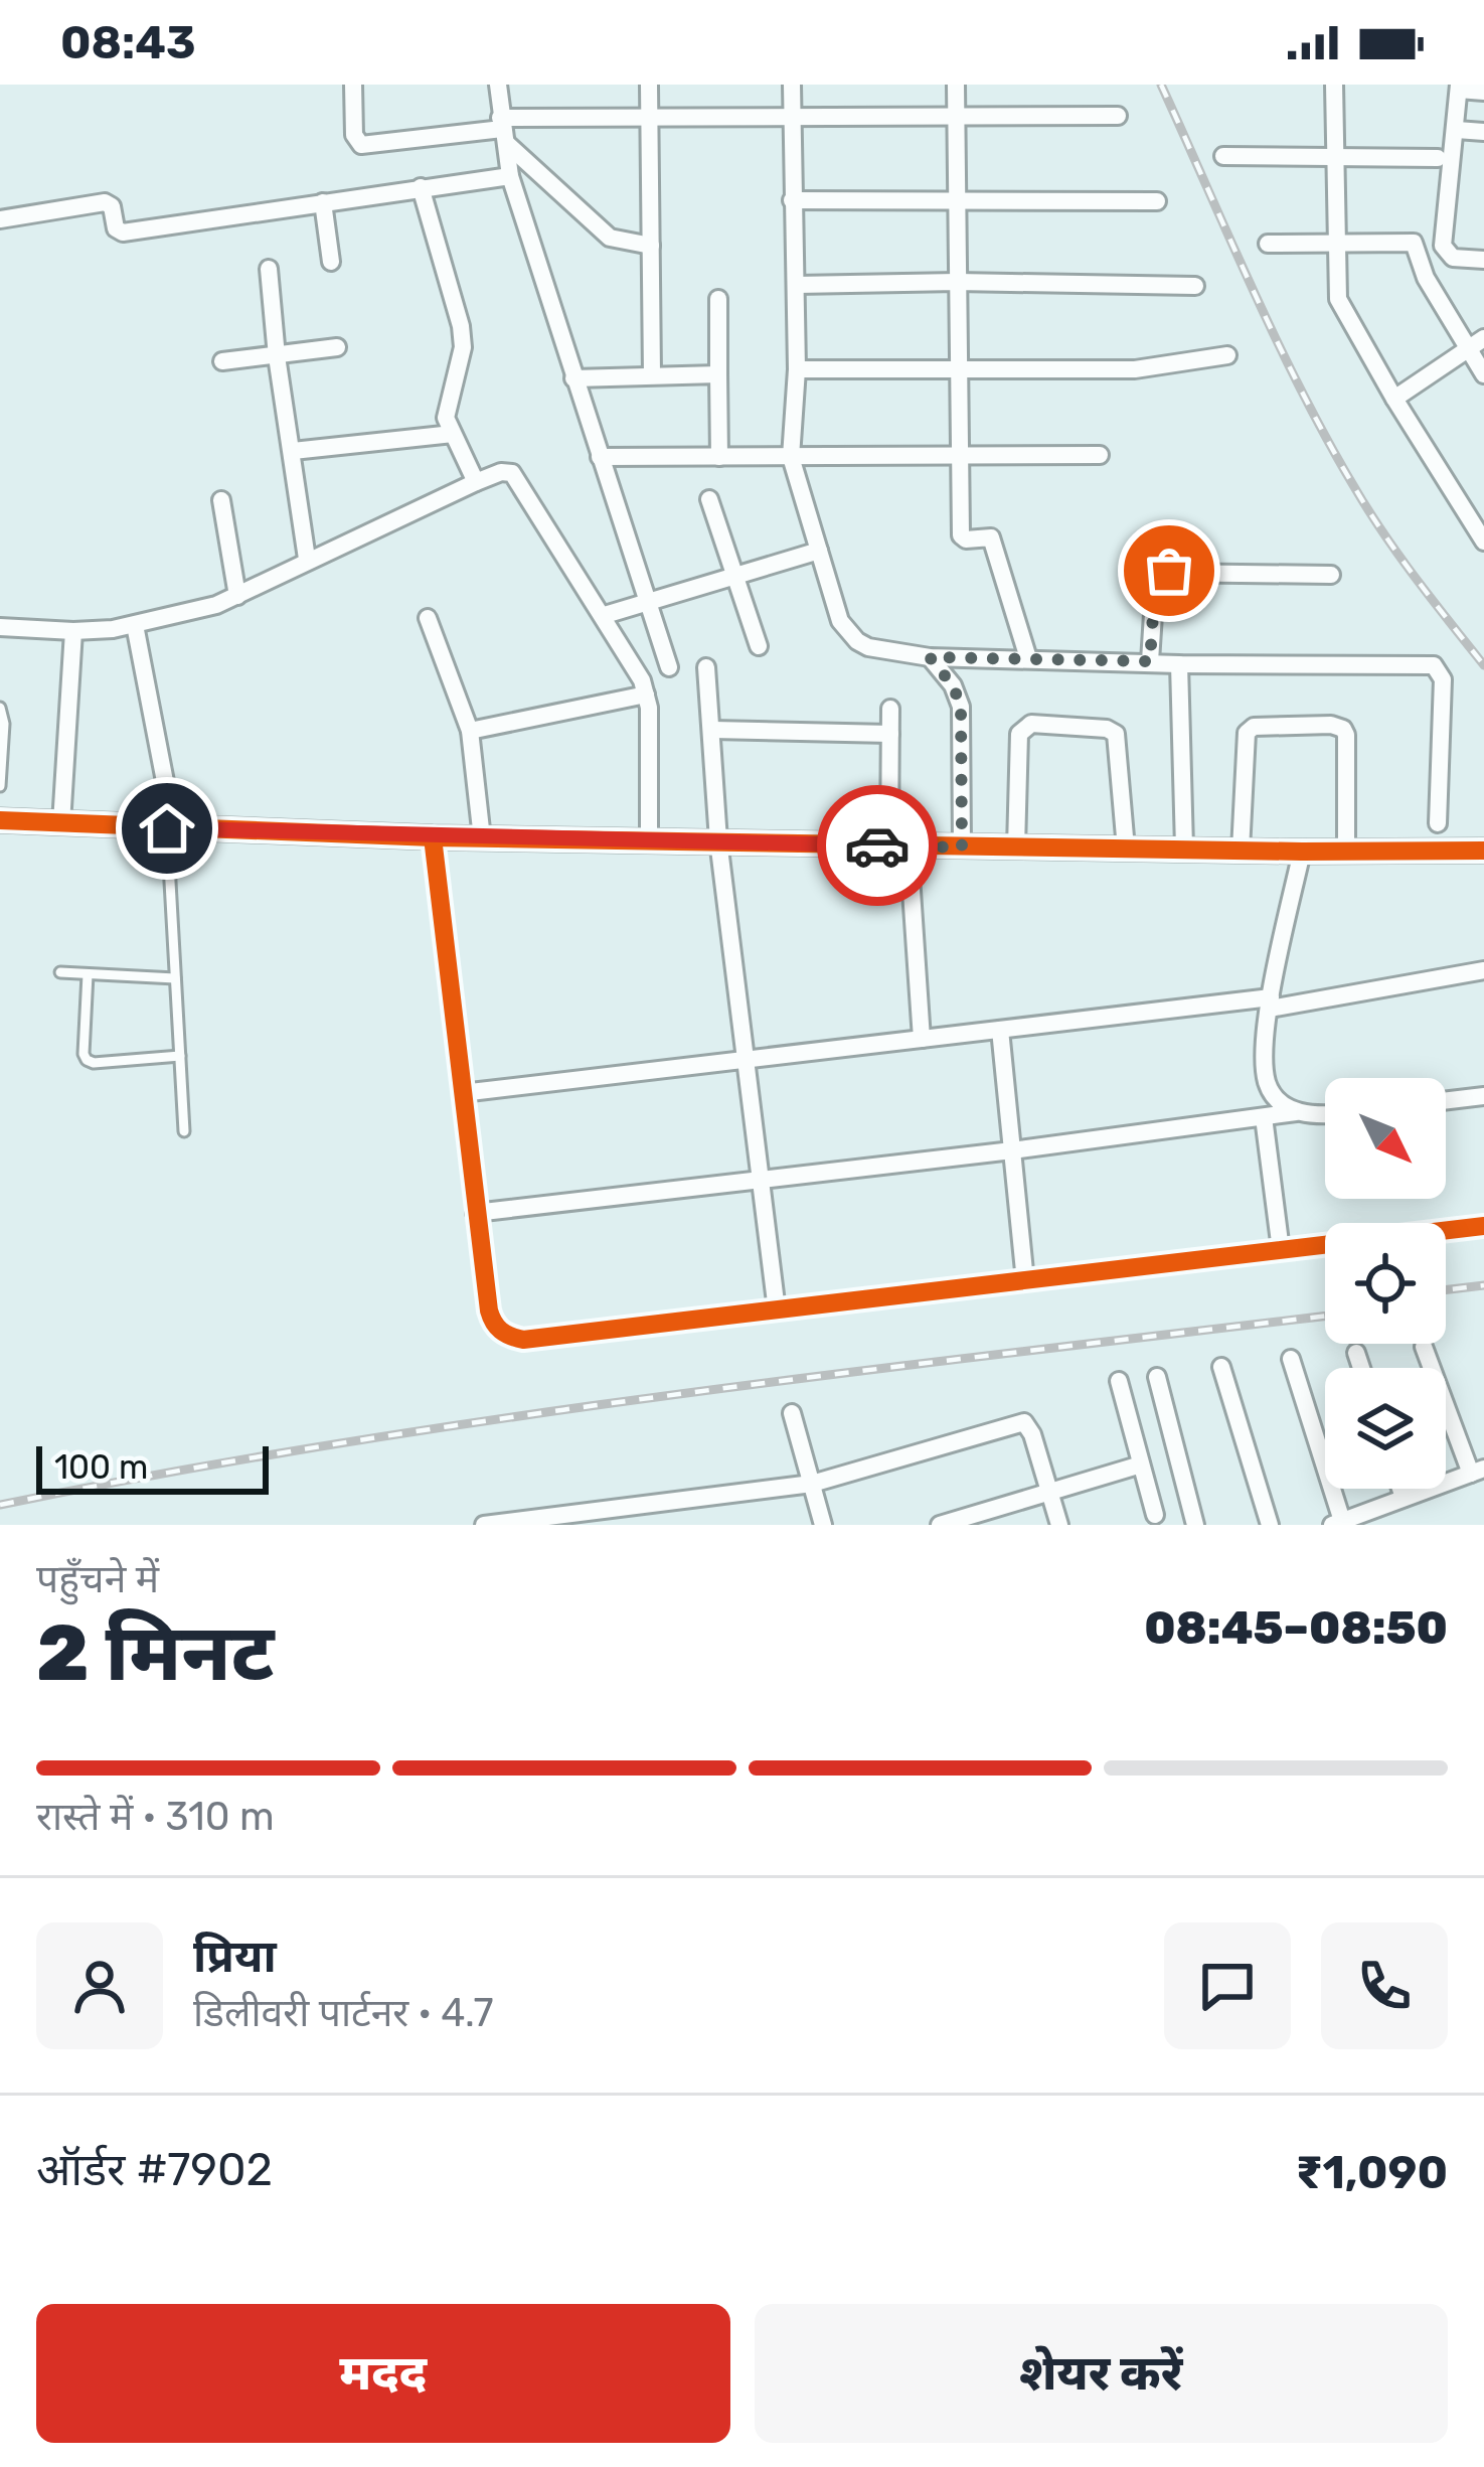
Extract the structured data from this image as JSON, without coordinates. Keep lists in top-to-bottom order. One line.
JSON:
{"scale_bar":"100 m","north":"bottom right","page":{"status":"08:43","scale":"100 m","heading":["2 मिनट","पहुँचने में","08:45–08:50"],"panel":["प्रिया","डिलीवरी पार्टनर · 4.7","ऑर्डर #7902","₹1,090"],"bar":"रास्ते में · 310 m","buttons":["मदद","शेयर करें"]}}
